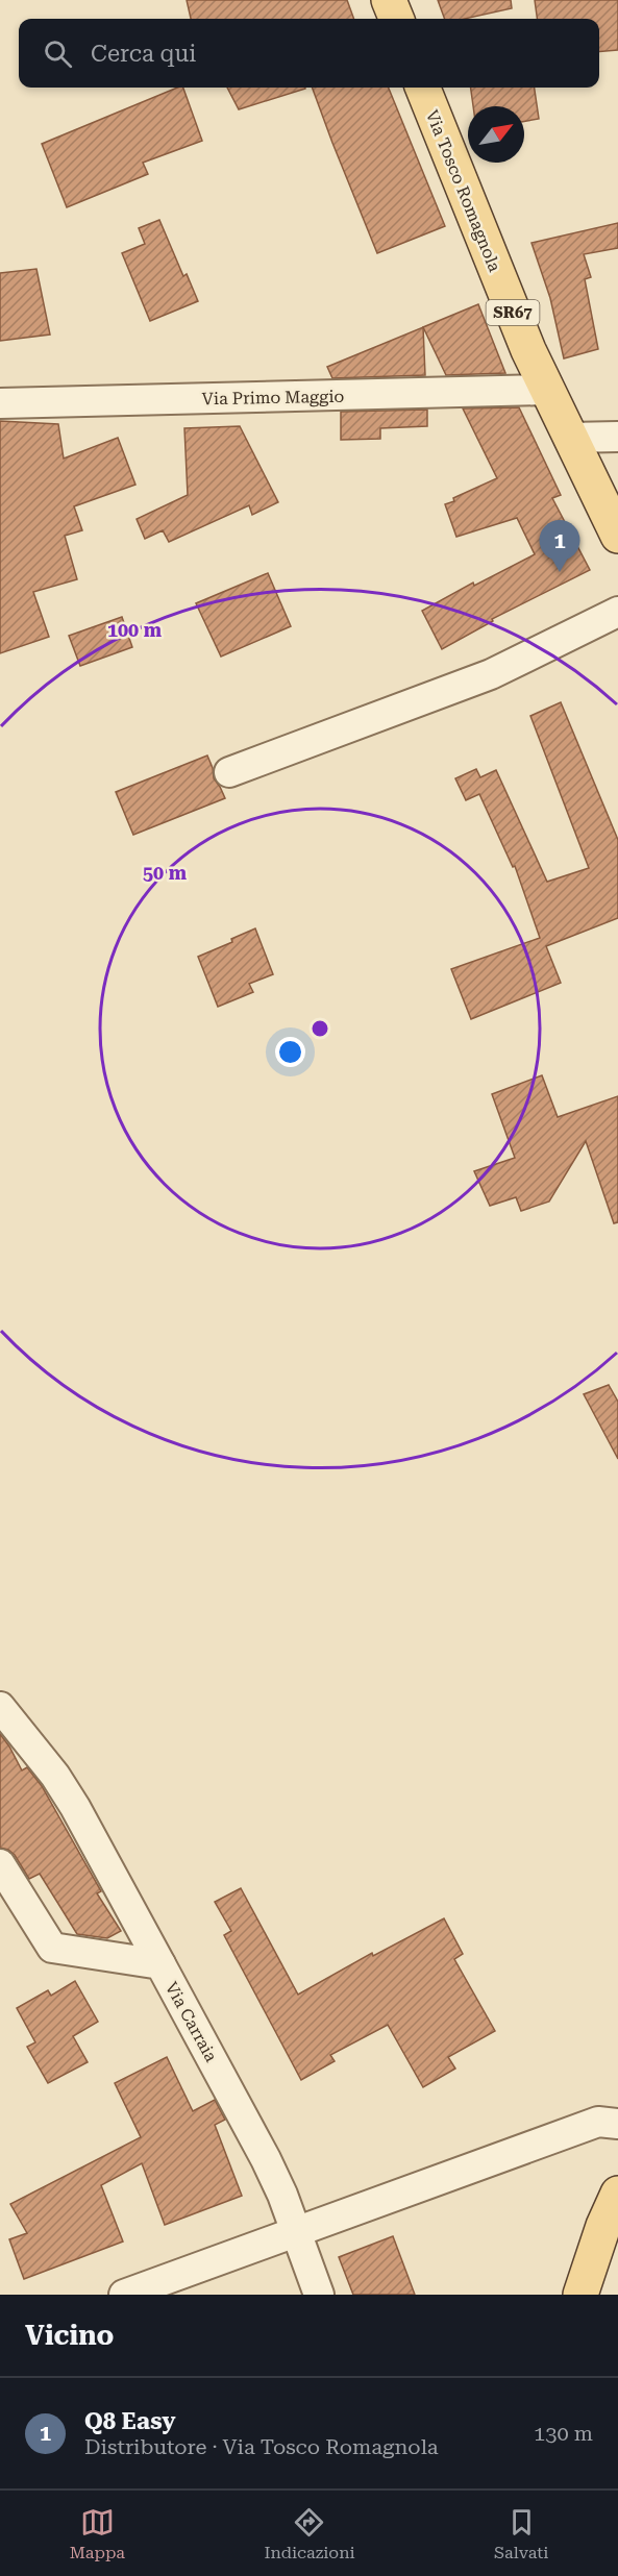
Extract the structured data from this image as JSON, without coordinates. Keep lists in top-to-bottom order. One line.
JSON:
{"streets":{"main road":["Via Tosco Romagnola","SR67"],"street":["Via Primo Maggio","Via Carraia"]},"crossings":[["Via Tosco Romagnola","Via Primo Maggio"]],"north":"top right","page":{"search":"Cerca qui","pins":"1","heading":"Vicino","list":[{"mark":"1","name":"Q8 Easy","note":"Distributore · Via Tosco Romagnola","value":"130 m"}],"nav":["Mappa","Indicazioni","Salvati"]},"rings":["100 m","50 m"]}
